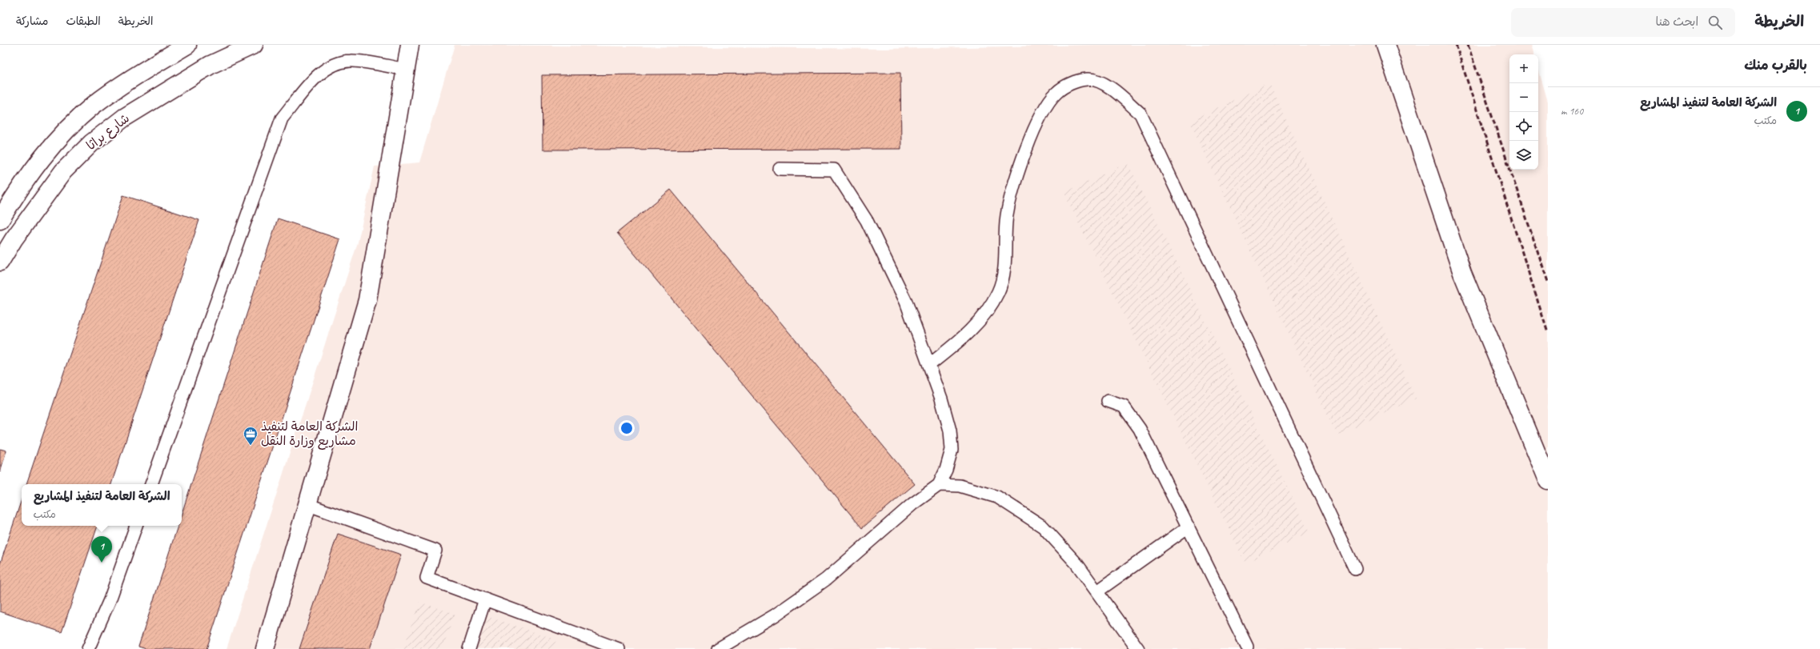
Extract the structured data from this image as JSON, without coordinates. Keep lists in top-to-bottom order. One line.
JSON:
{"streets":{"street":["شارع براثا"]},"places":{"office":["الشركة العامة لتنفيذ مشاريع وزارة النقل"]},"page":{"header":"الخريطة","search":"ابحث هنا","nav":["الخريطة","الطبقات","مشاركة"],"heading":"بالقرب منك","map_buttons":["+","−"],"list":[{"mark":"1","name":"الشركة العامة لتنفيذ المشاريع","note":"مكتب","value":"160 m"}],"popup":["الشركة العامة لتنفيذ المشاريع","مكتب"],"pins":"1"}}
